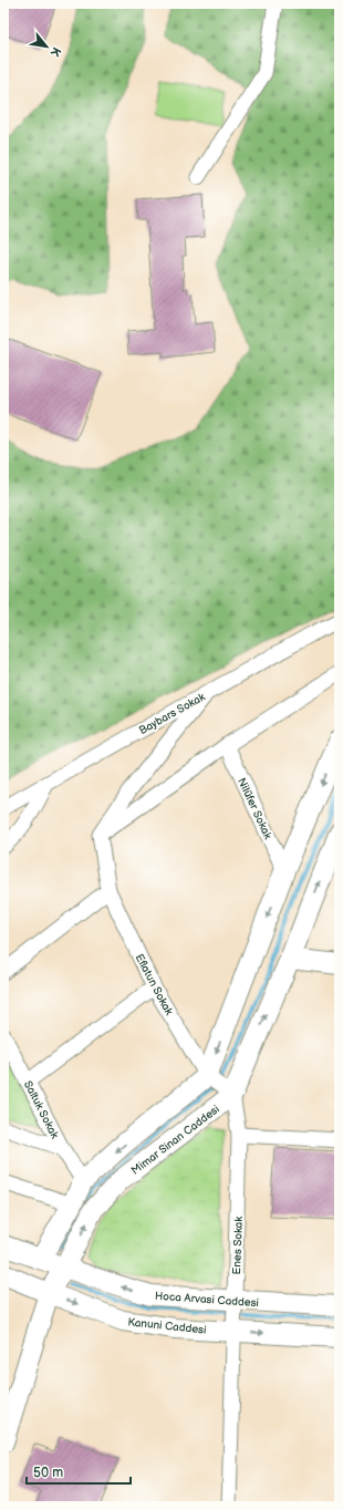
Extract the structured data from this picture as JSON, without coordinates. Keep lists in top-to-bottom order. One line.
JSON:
{"streets":{"street":["Baybars Sokak","Nilüfer Sokak","Eflatun Sokak","Saltuk Sokak","Mimar Sinan Caddesi","Enes Sokak","Hoca Arvasi Caddesi","Kanuni Caddesi"]},"crossings":[["Mimar Sinan Caddesi","Enes Sokak"],["Mimar Sinan Caddesi","Hoca Arvasi Caddesi"],["Mimar Sinan Caddesi","Kanuni Caddesi"],["Enes Sokak","Hoca Arvasi Caddesi"],["Enes Sokak","Kanuni Caddesi"]],"one_way":["Hoca Arvasi Caddesi","Kanuni Caddesi"],"scale_bar":"50 m","north":"bottom right"}
